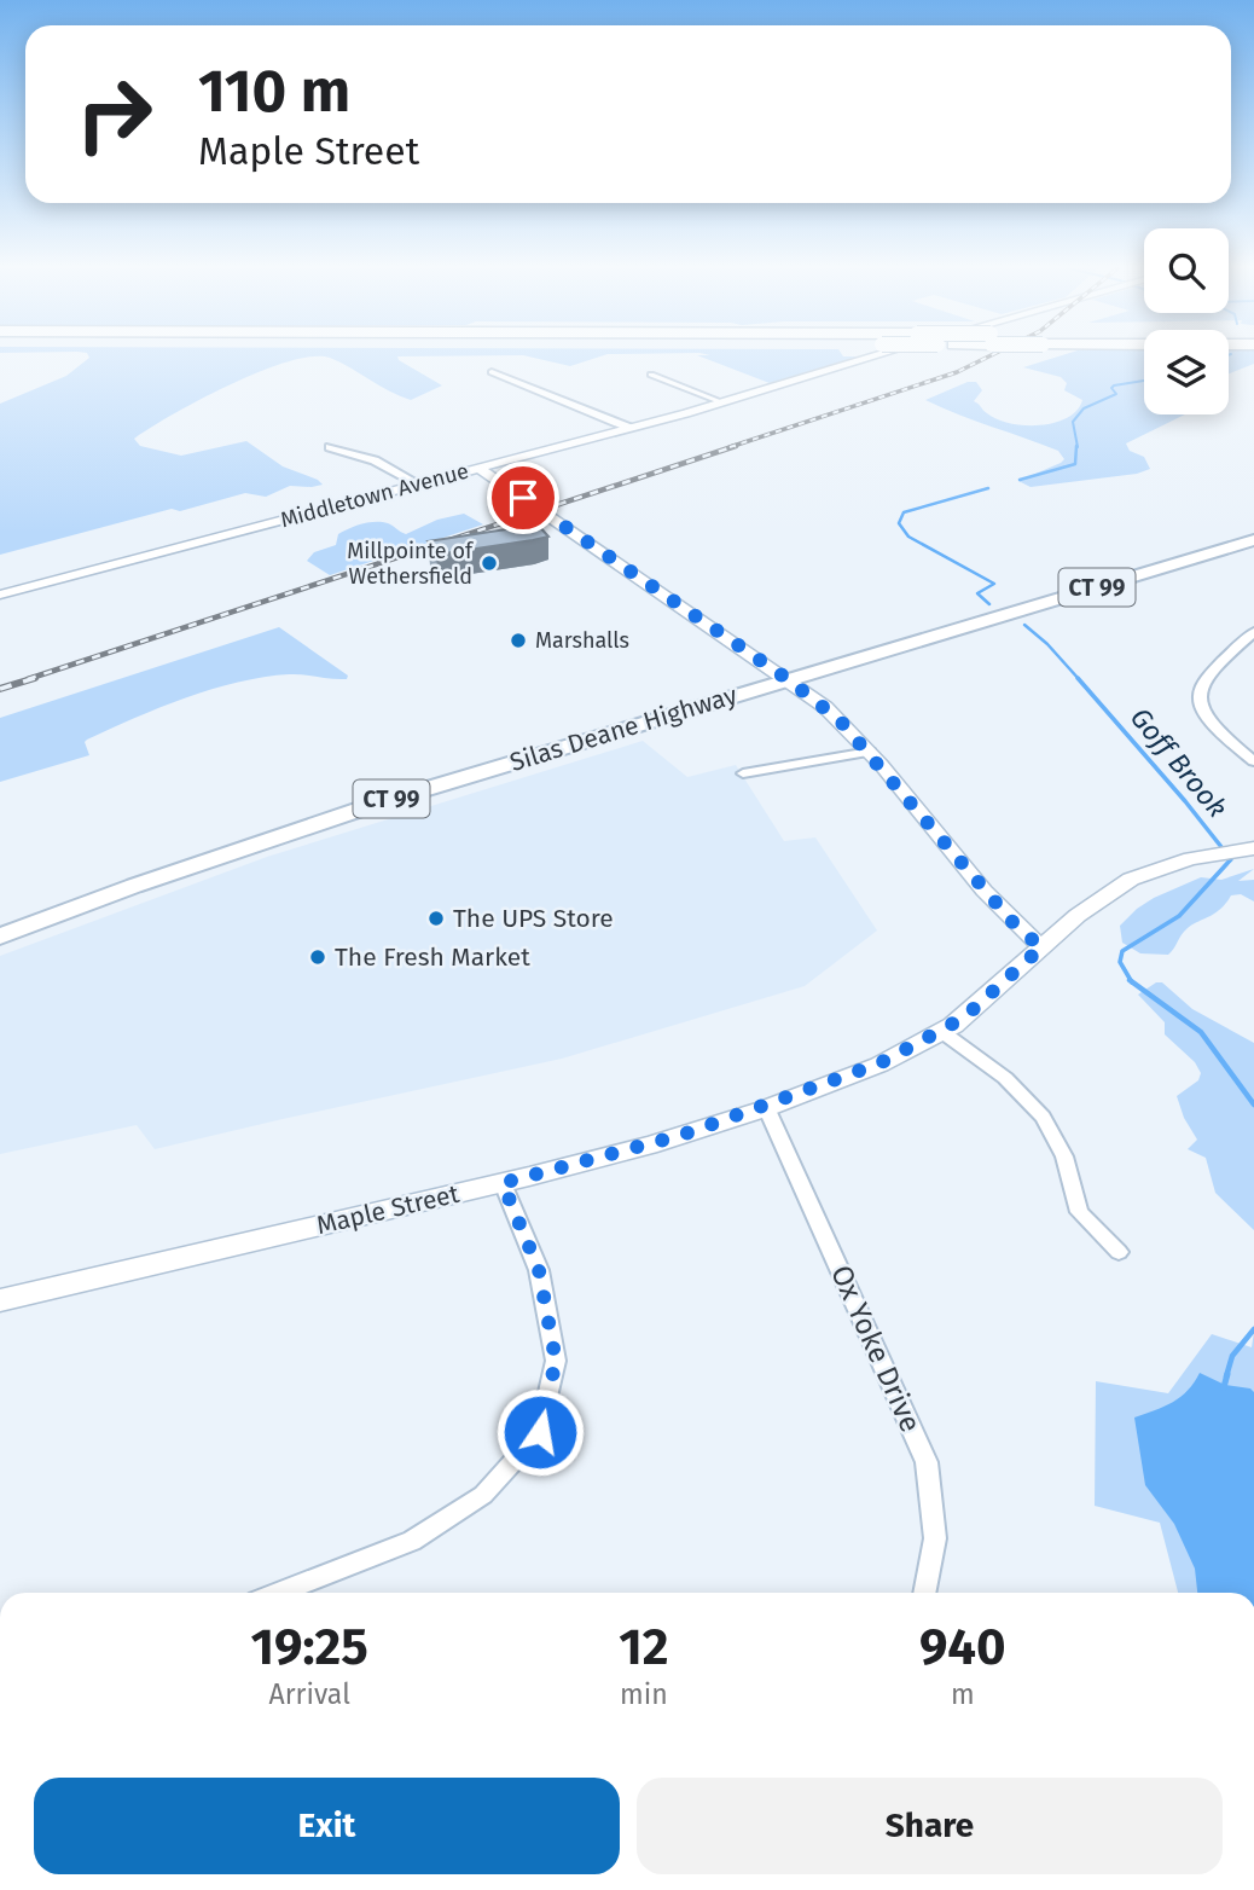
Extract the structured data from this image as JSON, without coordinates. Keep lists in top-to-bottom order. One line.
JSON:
{"streets":{"main road":["CT 99","Silas Deane Highway","Maple Street"],"street":["Middletown Avenue","Ox Yoke Drive"]},"crossings":[["Maple Street","Ox Yoke Drive"]],"water":["Goff Brook"],"places":["Millpointe of Wethersfield","Marshalls","The UPS Store","The Fresh Market"],"page":{"turn":["110 m","Maple Street"],"eta":["19:25","Arrival","12","min","940","m"],"buttons":["Exit","Share"]}}
